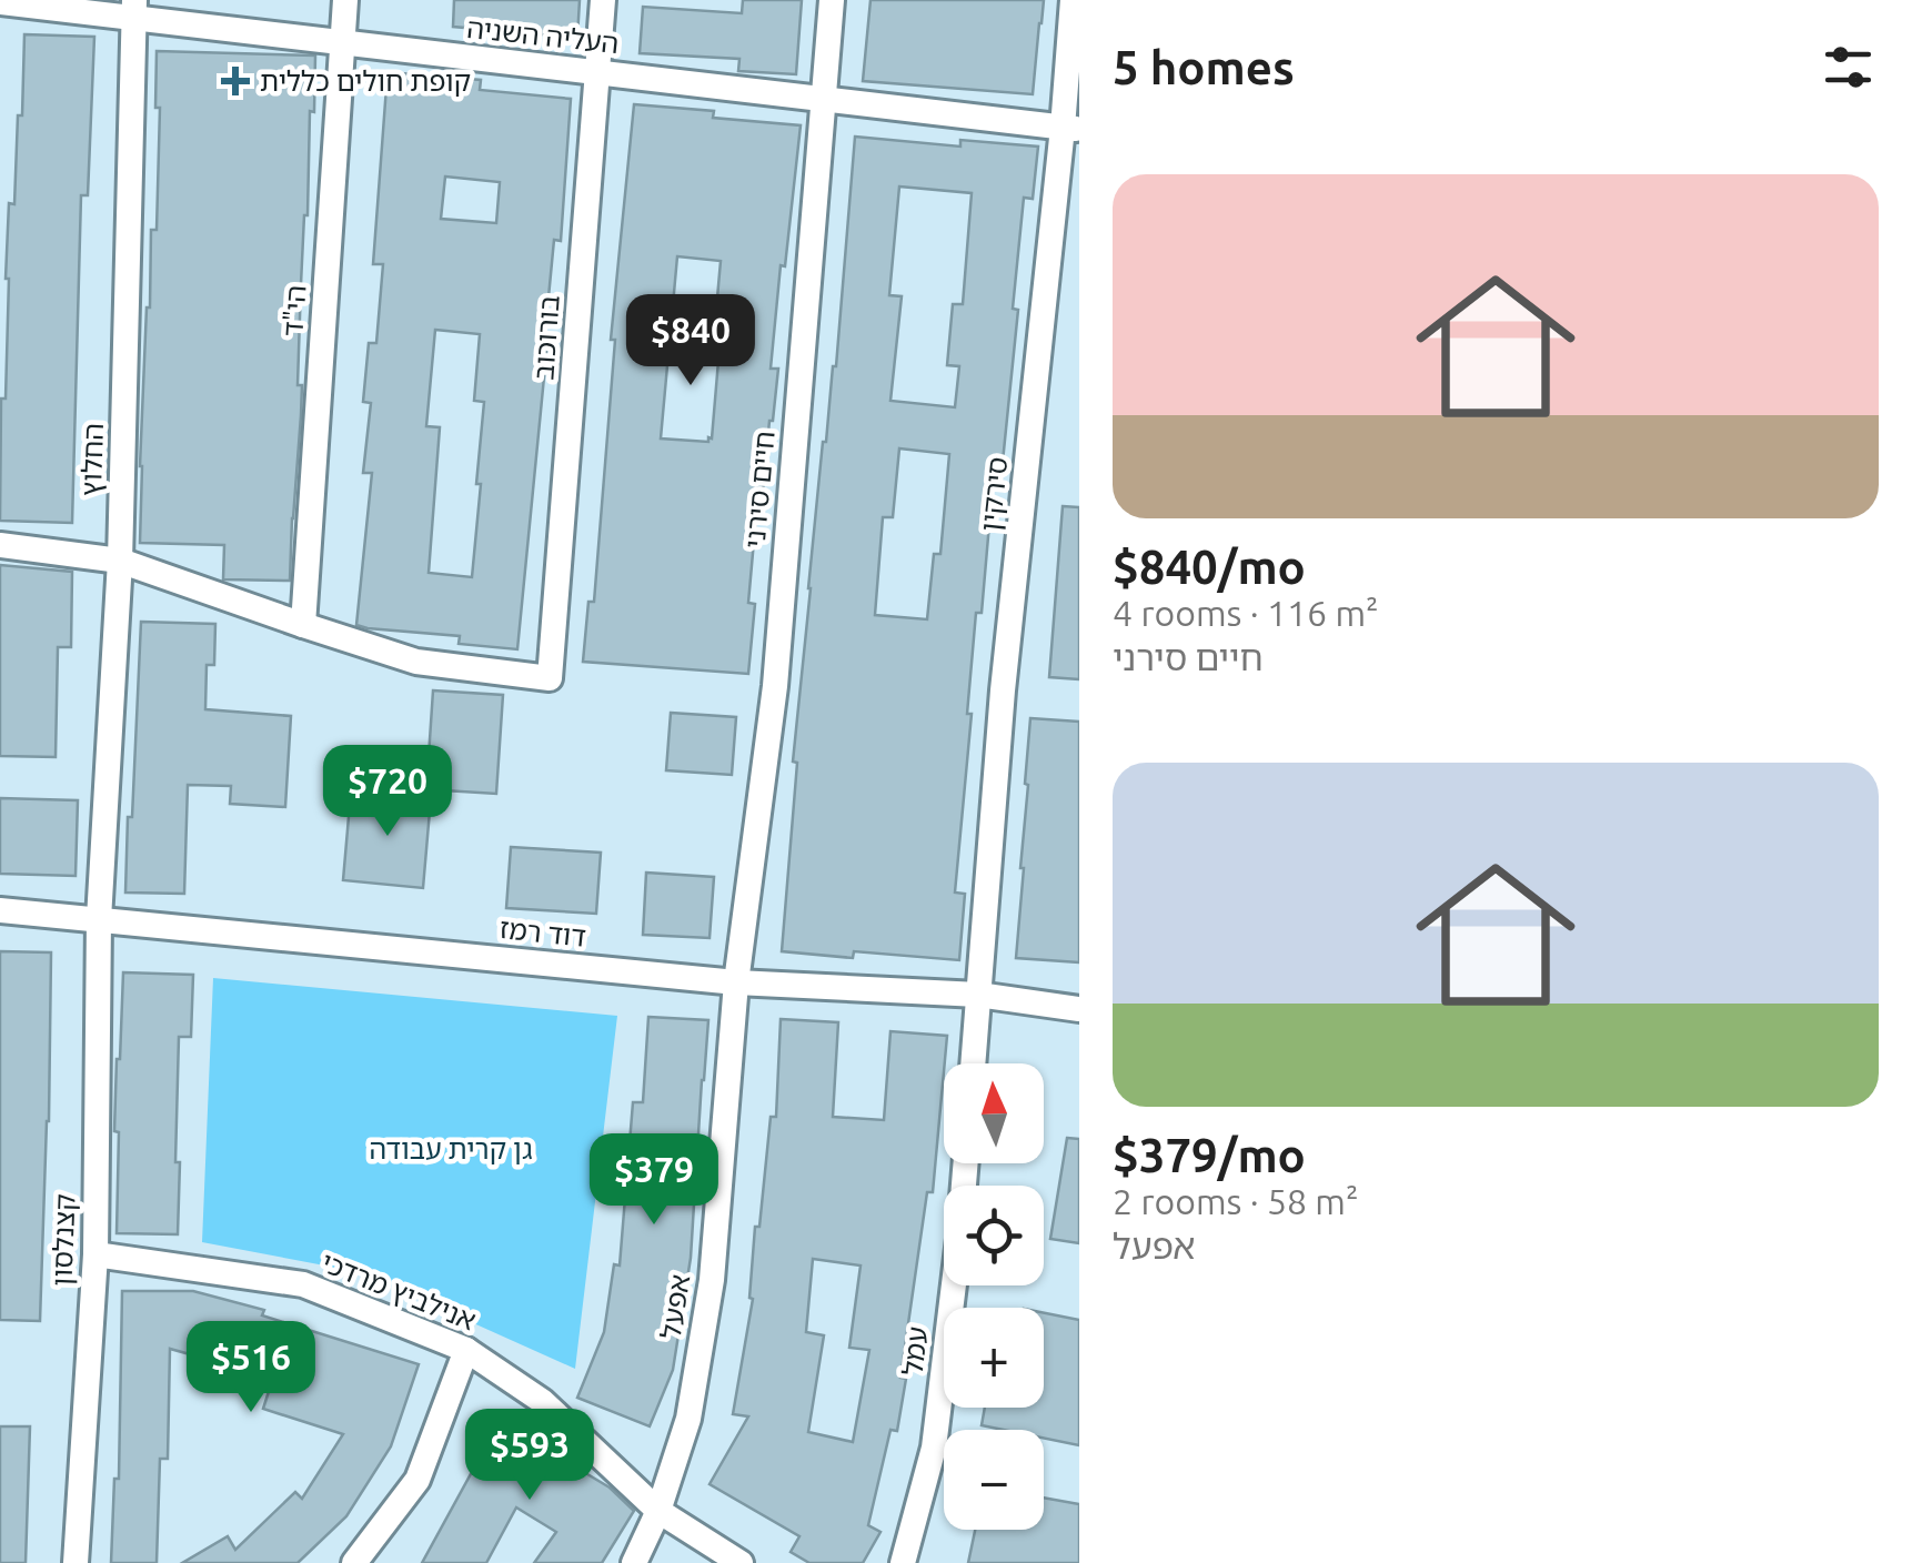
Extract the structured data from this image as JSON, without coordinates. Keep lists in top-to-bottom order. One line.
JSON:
{"streets":{"street":["העליה השניה","הי\"ד","בורוכוב","החלוץ","חיים סירני","סירקין","דוד רמז","קצנלסון","אנילביץ מרדכי","אפעל","עמל"]},"crossings":[["העליה השניה","הי\"ד"],["העליה השניה","בורוכוב"],["העליה השניה","החלוץ"],["העליה השניה","חיים סירני"],["העליה השניה","סירקין"],["הי\"ד","בורוכוב"],["החלוץ","דוד רמז"],["החלוץ","קצנלסון"],["חיים סירני","דוד רמז"],["חיים סירני","אפעל"],["סירקין","דוד רמז"],["דוד רמז","קצנלסון"],["דוד רמז","אפעל"],["קצנלסון","אנילביץ מרדכי"],["אנילביץ מרדכי","אפעל"]],"parks":["גן קרית עבודה"],"places":{"health":["קופת חולים כללית"]},"north":"top","page":{"heading":"5 homes","list":[{"name":"$840/mo","note":"4 rooms · 116 m² · חיים סירני"},{"name":"$379/mo","note":"2 rooms · 58 m² · אפעל"}],"price":["$840","$720","$379","$516","$593"],"map_buttons":["+","−"]}}
